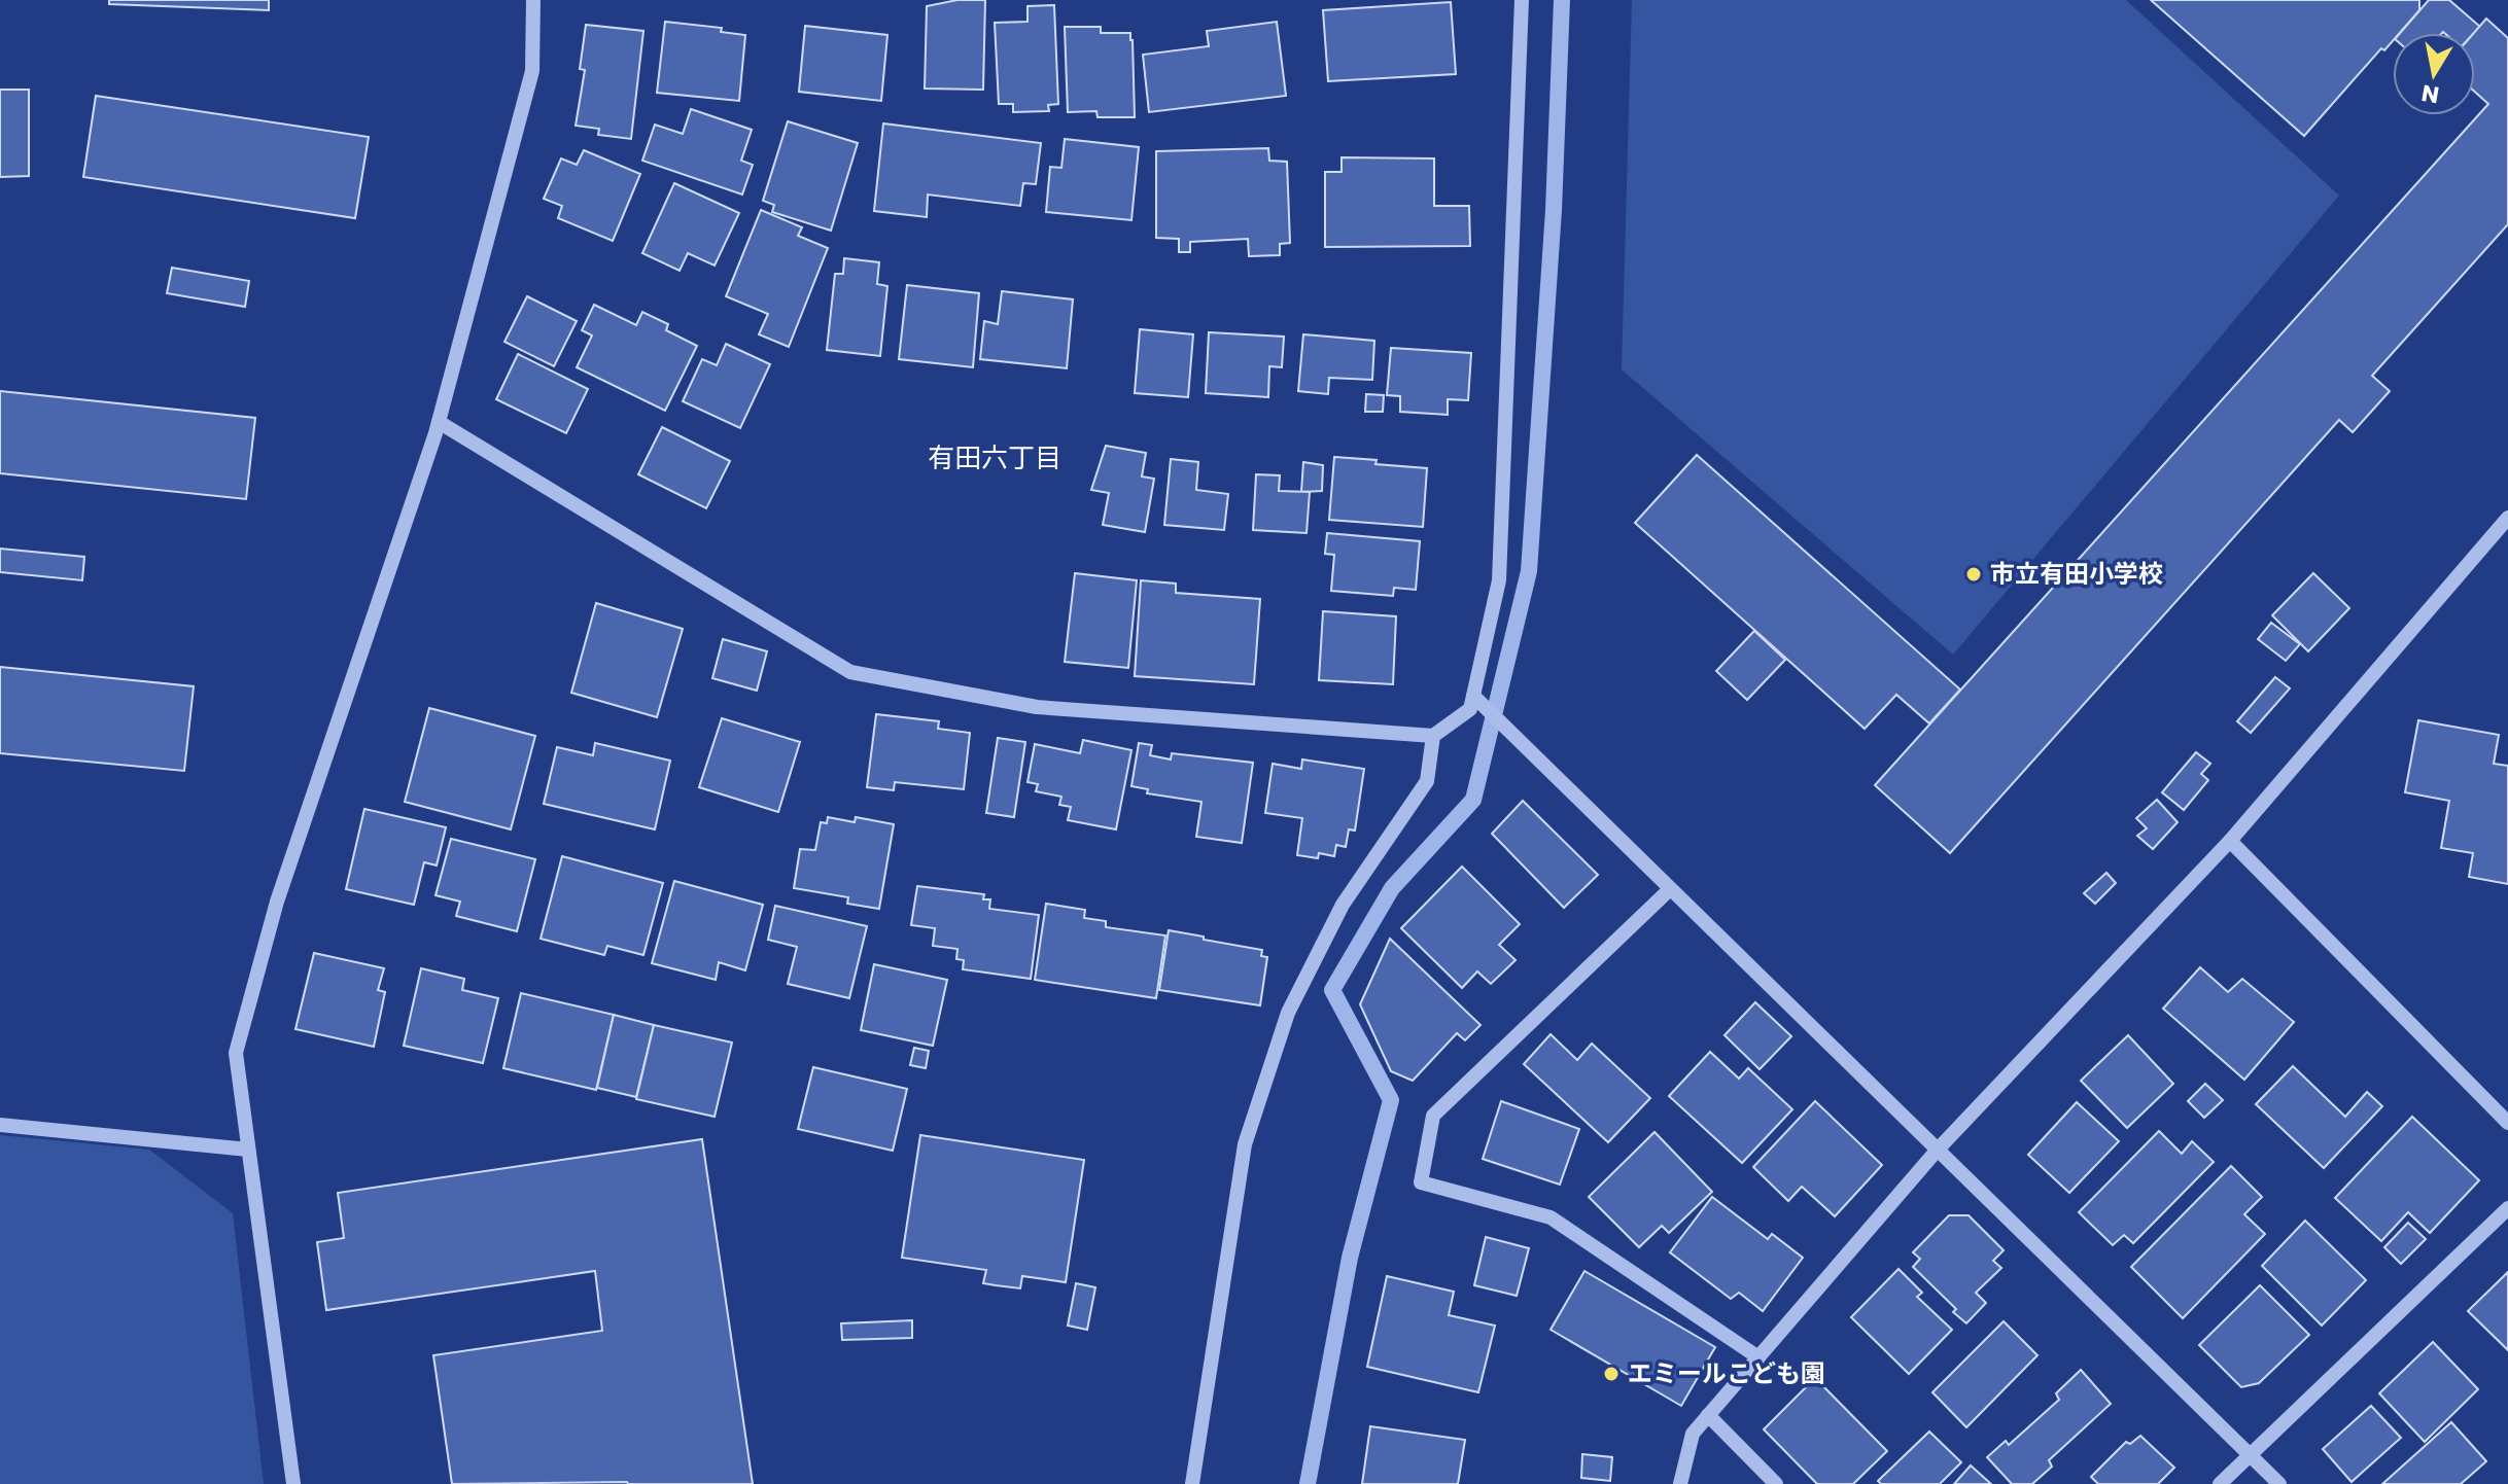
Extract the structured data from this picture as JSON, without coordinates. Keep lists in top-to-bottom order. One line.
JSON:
{"districts":["有田六丁目"],"places":["市立有田小学校","エミールこども園"],"north":"bottom"}
